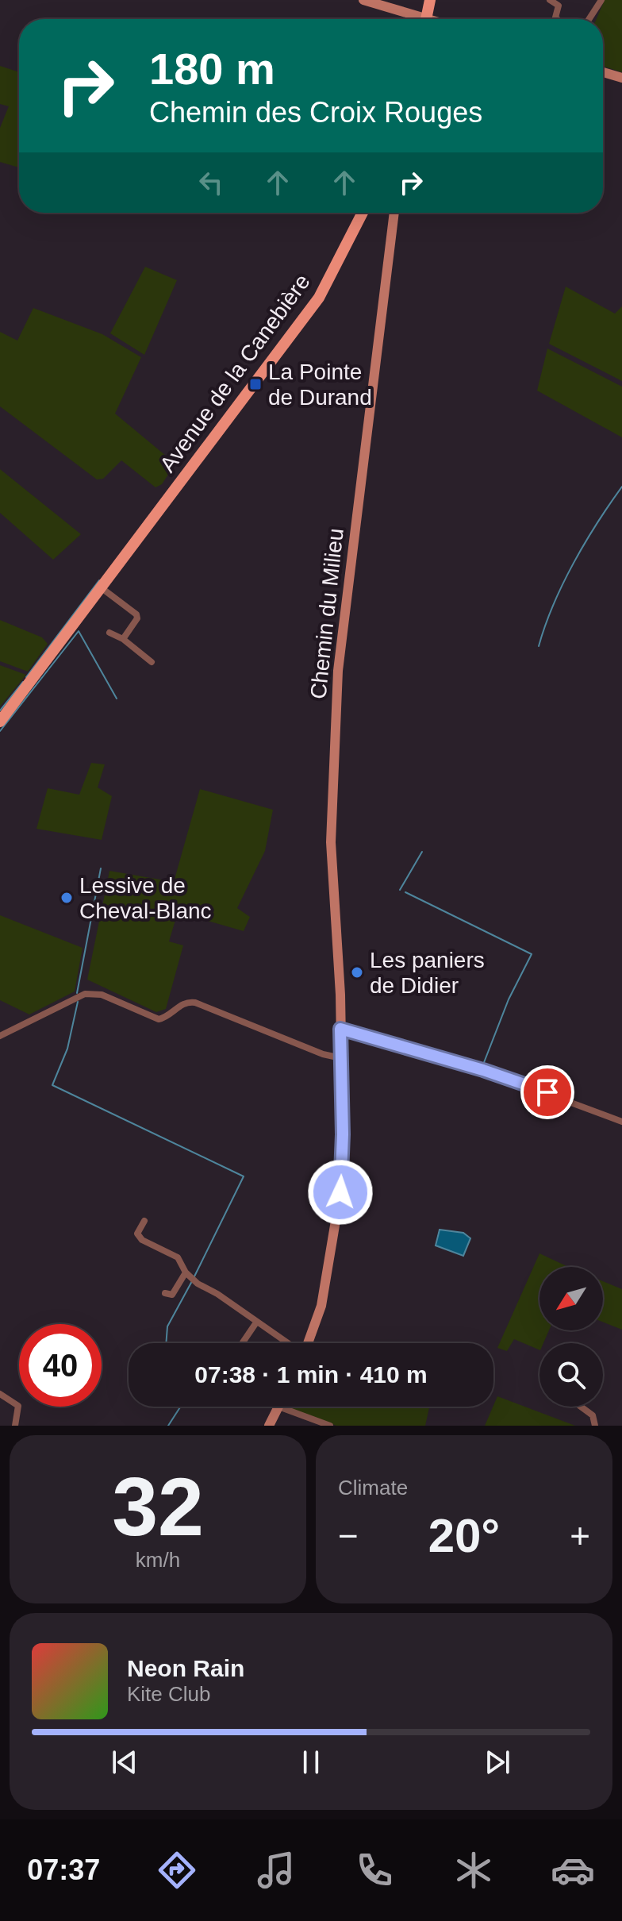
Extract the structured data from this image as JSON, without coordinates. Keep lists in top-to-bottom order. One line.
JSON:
{"streets":{"main road":["Avenue de la Canebière"],"street":["Chemin du Milieu"]},"places":{"transit":["La Pointe de Durand"],"other":["Lessive de Cheval-Blanc","Les paniers de Didier"]},"north":"bottom left","page":{"turn":["180 m","Chemin des Croix Rouges"],"limit":"40","trip":"07:38 · 1 min · 410 m","tile":[["32","km/h"],"Climate"],"heat":["−","20°","+"],"song":["Neon Rain","Kite Club"],"tabs":"07:37"}}
